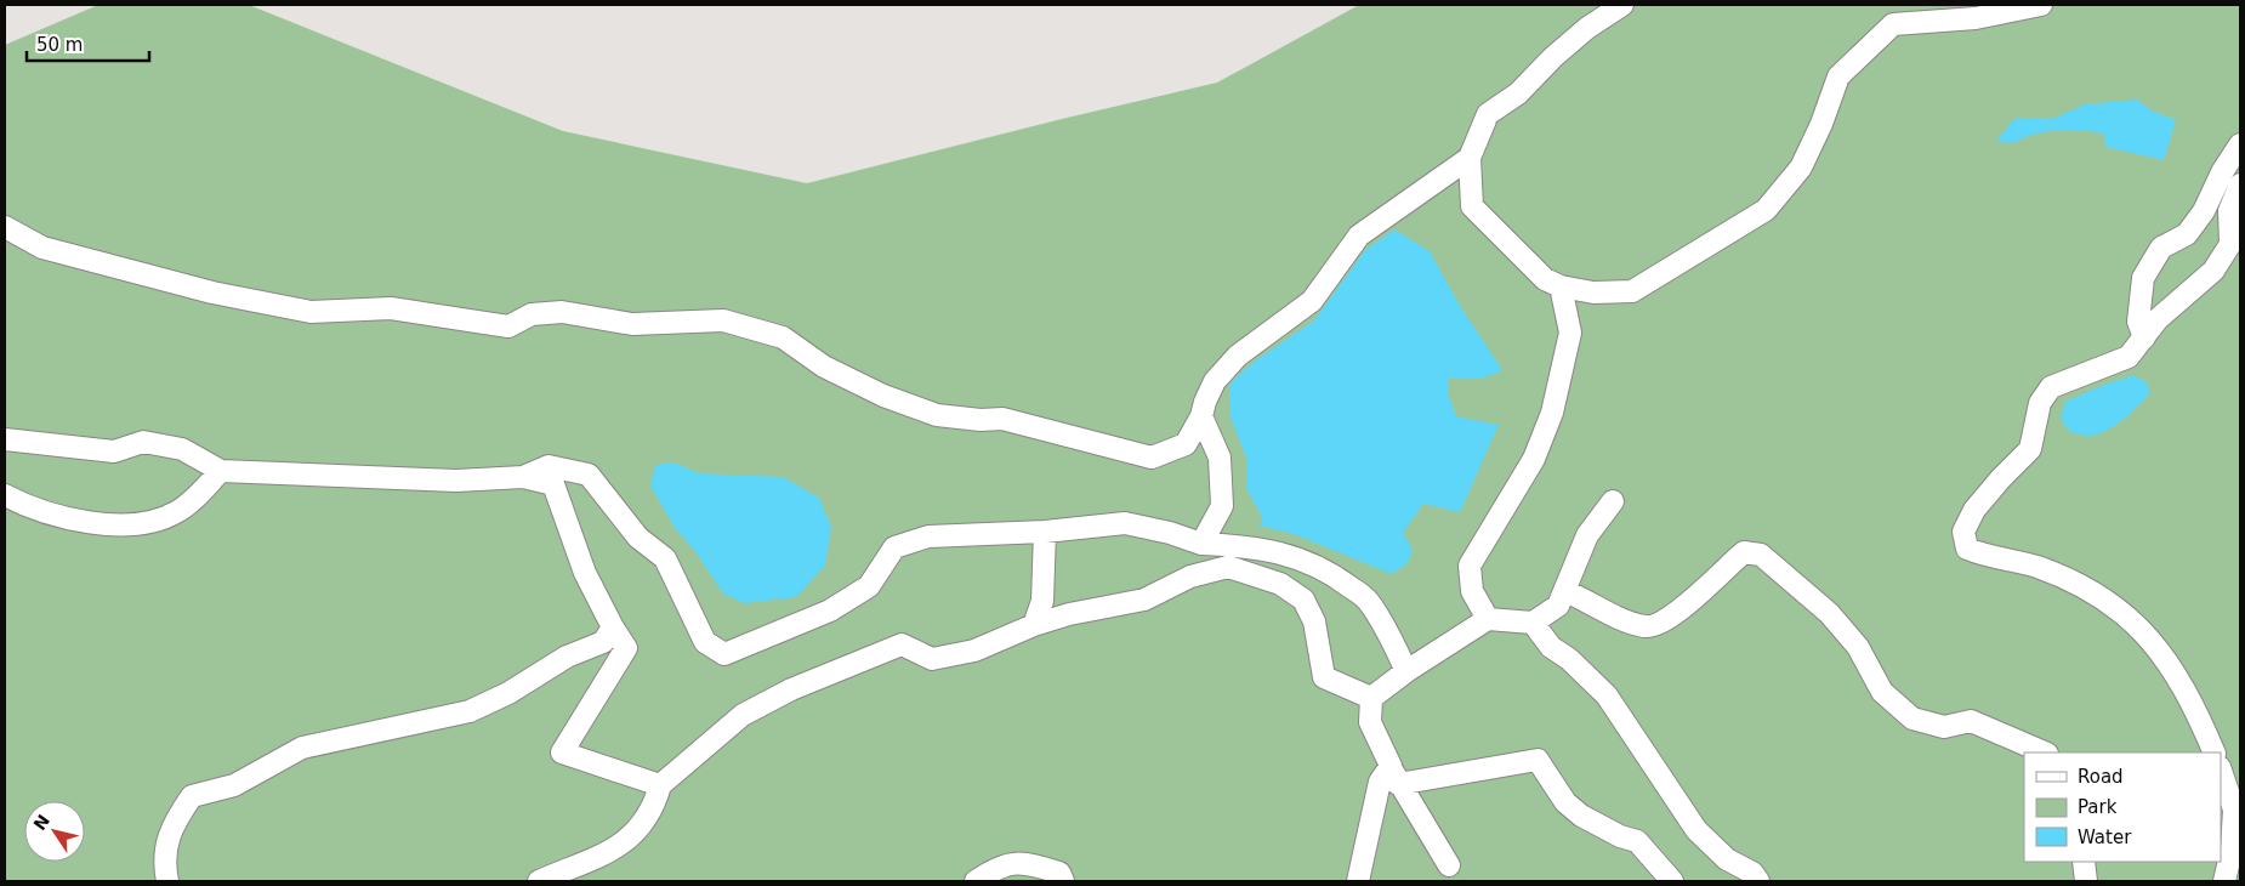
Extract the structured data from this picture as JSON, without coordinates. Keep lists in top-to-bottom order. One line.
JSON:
{"legend":["Road","Park","Water"],"scale_bar":"50 m","north":"top left"}
